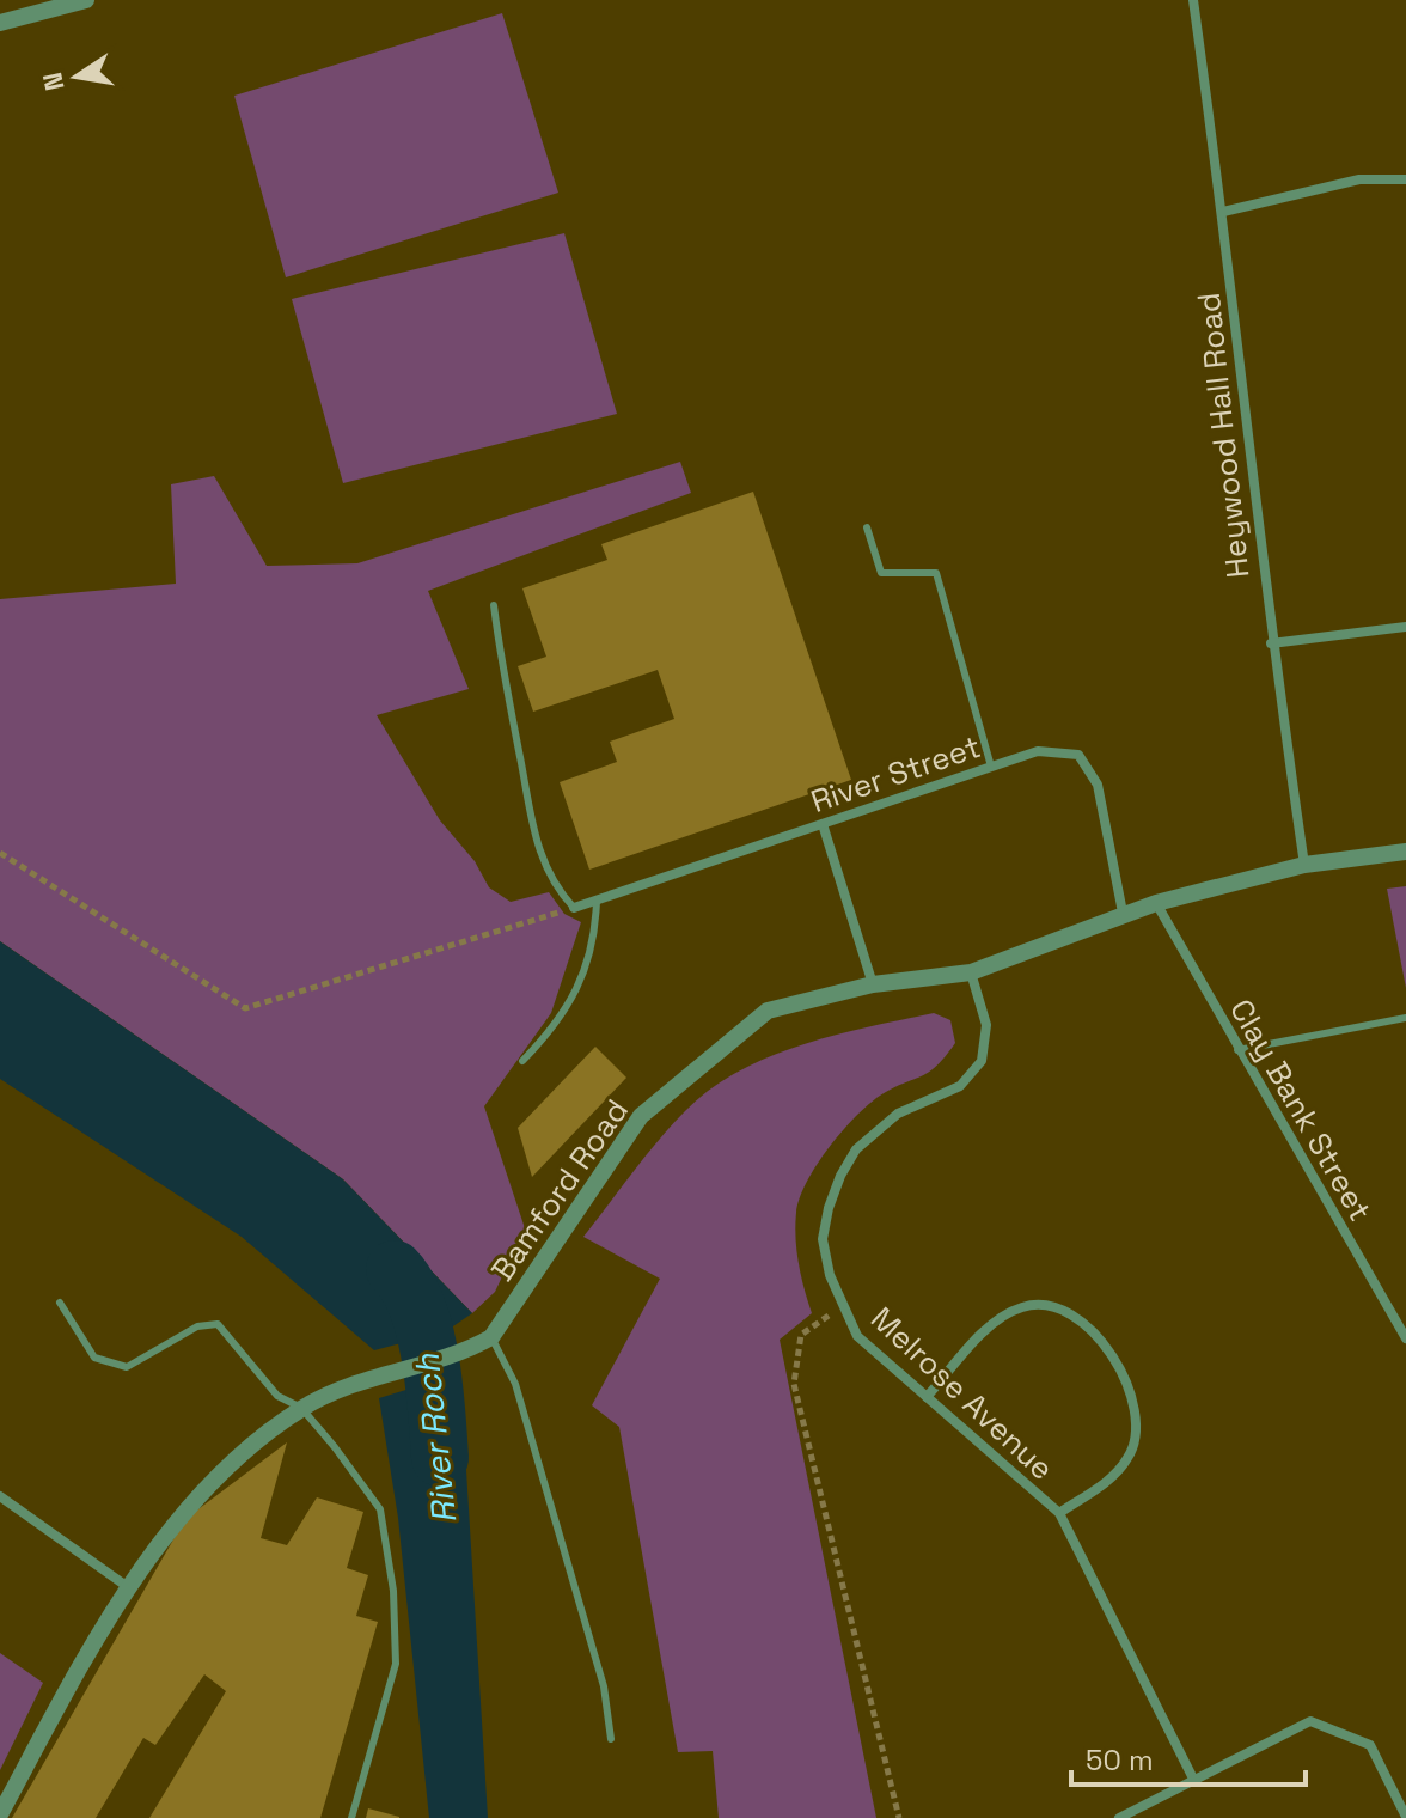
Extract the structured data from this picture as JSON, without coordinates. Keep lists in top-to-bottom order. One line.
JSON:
{"streets":{"street":["Heywood Hall Road","River Street","Clay Bank Street","Bamford Road","Melrose Avenue"]},"crossings":[["Heywood Hall Road","Bamford Road"],["River Street","Bamford Road"],["Clay Bank Street","Bamford Road"],["Bamford Road","Melrose Avenue"]],"water":["River Roch"],"scale_bar":"50 m","north":"left"}
